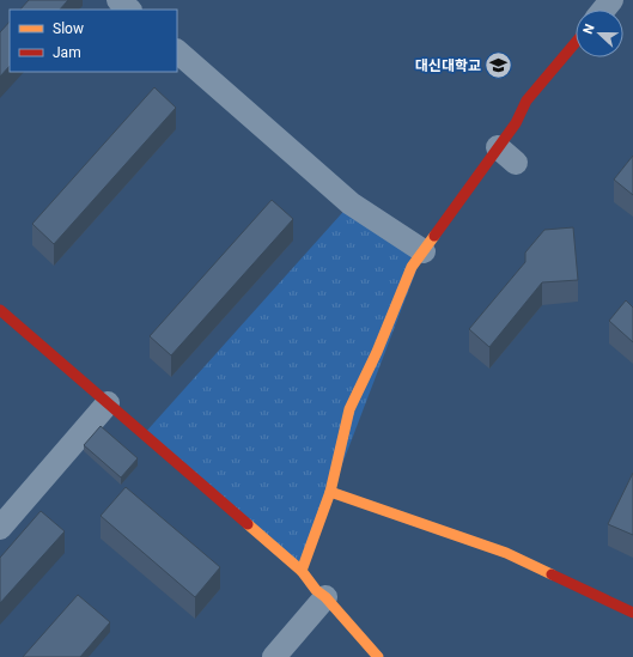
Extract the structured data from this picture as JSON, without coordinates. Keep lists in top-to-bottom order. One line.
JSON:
{"places":{"school or university":["대신대학교"]},"legend":["Slow","Jam"],"north":"left"}
